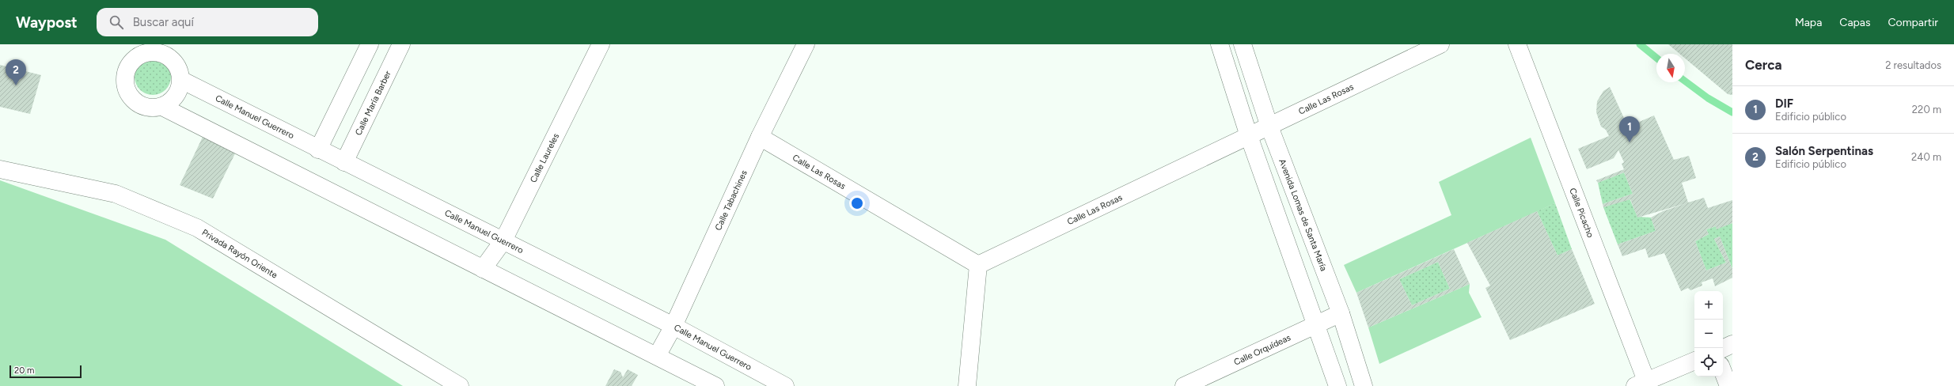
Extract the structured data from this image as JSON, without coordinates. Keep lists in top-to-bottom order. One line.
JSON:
{"streets":{"street":["Calle Las Rosas","Calle María Barber","Calle Manuel Guerrero","Calle Laureles","Calle Tabachines","Calle Picacho","Avenida Lomas de Santa María","Privada Rayón Oriente","Calle Orquídeas"]},"crossings":[["Calle Las Rosas","Calle Tabachines"],["Calle Las Rosas","Avenida Lomas de Santa María"],["Calle María Barber","Calle Manuel Guerrero"],["Calle Manuel Guerrero","Calle Laureles"],["Calle Manuel Guerrero","Calle Tabachines"],["Avenida Lomas de Santa María","Calle Orquídeas"]],"scale_bar":"20 m","north":"bottom","page":{"header":"Waypost","search":"Buscar aquí","nav":["Mapa","Capas","Compartir"],"heading":["Cerca","2 resultados"],"pins":["2","1"],"list":[{"mark":"1","name":"DIF","note":"Edificio público","value":"220 m"},{"mark":"2","name":"Salón Serpentinas","note":"Edificio público","value":"240 m"}],"map_buttons":["+","−"],"scale":"20 m"}}
